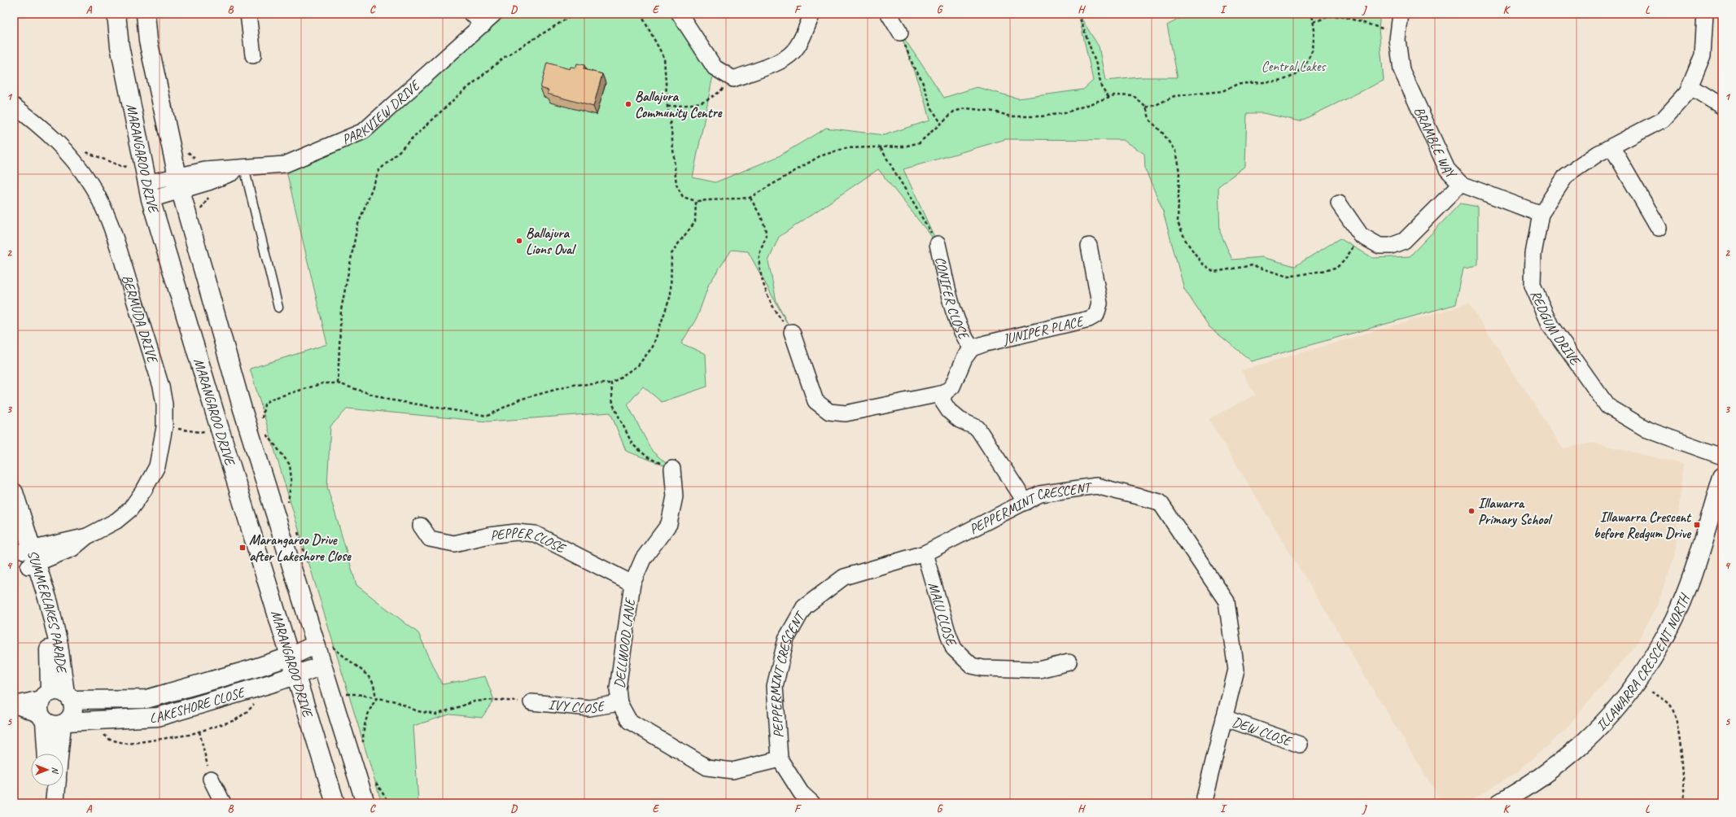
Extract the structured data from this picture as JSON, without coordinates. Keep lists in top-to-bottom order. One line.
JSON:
{"streets":{"main road":["MARANGAROO DRIVE","SUMMERLAKES PARADE","ILLAWARRA CRESCENT NORTH","LAKESHORE CLOSE"],"street":["PARKVIEW DRIVE","BRAMBLE WAY","CONIFER CLOSE","BERMUDA DRIVE","REDGUM DRIVE","JUNIPER PLACE","PEPPERMINT CRESCENT","PEPPER CLOSE","MALU CLOSE","DELLWOOD LANE","IVY CLOSE","DEW CLOSE"]},"crossings":[["PARKVIEW DRIVE","MARANGAROO DRIVE"],["BRAMBLE WAY","REDGUM DRIVE"],["MARANGAROO DRIVE","LAKESHORE CLOSE"],["CONIFER CLOSE","JUNIPER PLACE"],["BERMUDA DRIVE","SUMMERLAKES PARADE"],["PEPPERMINT CRESCENT","MALU CLOSE"],["PEPPERMINT CRESCENT","DELLWOOD LANE"],["PEPPERMINT CRESCENT","DEW CLOSE"],["PEPPER CLOSE","DELLWOOD LANE"],["SUMMERLAKES PARADE","LAKESHORE CLOSE"],["DELLWOOD LANE","IVY CLOSE"]],"parks":["Central Lakes"],"places":{"other":["Ballajura Community Centre","Ballajura Lions Oval","Illawarra Primary School"],"transit":["Illawarra Crescent before Redgum Drive","Marangaroo Drive after Lakeshore Close"]},"north":"right","grid":{"columns":["A","B","C","D","E","F","G","H","I","J","K","L"],"rows":["1","2","3","4","5"]}}
